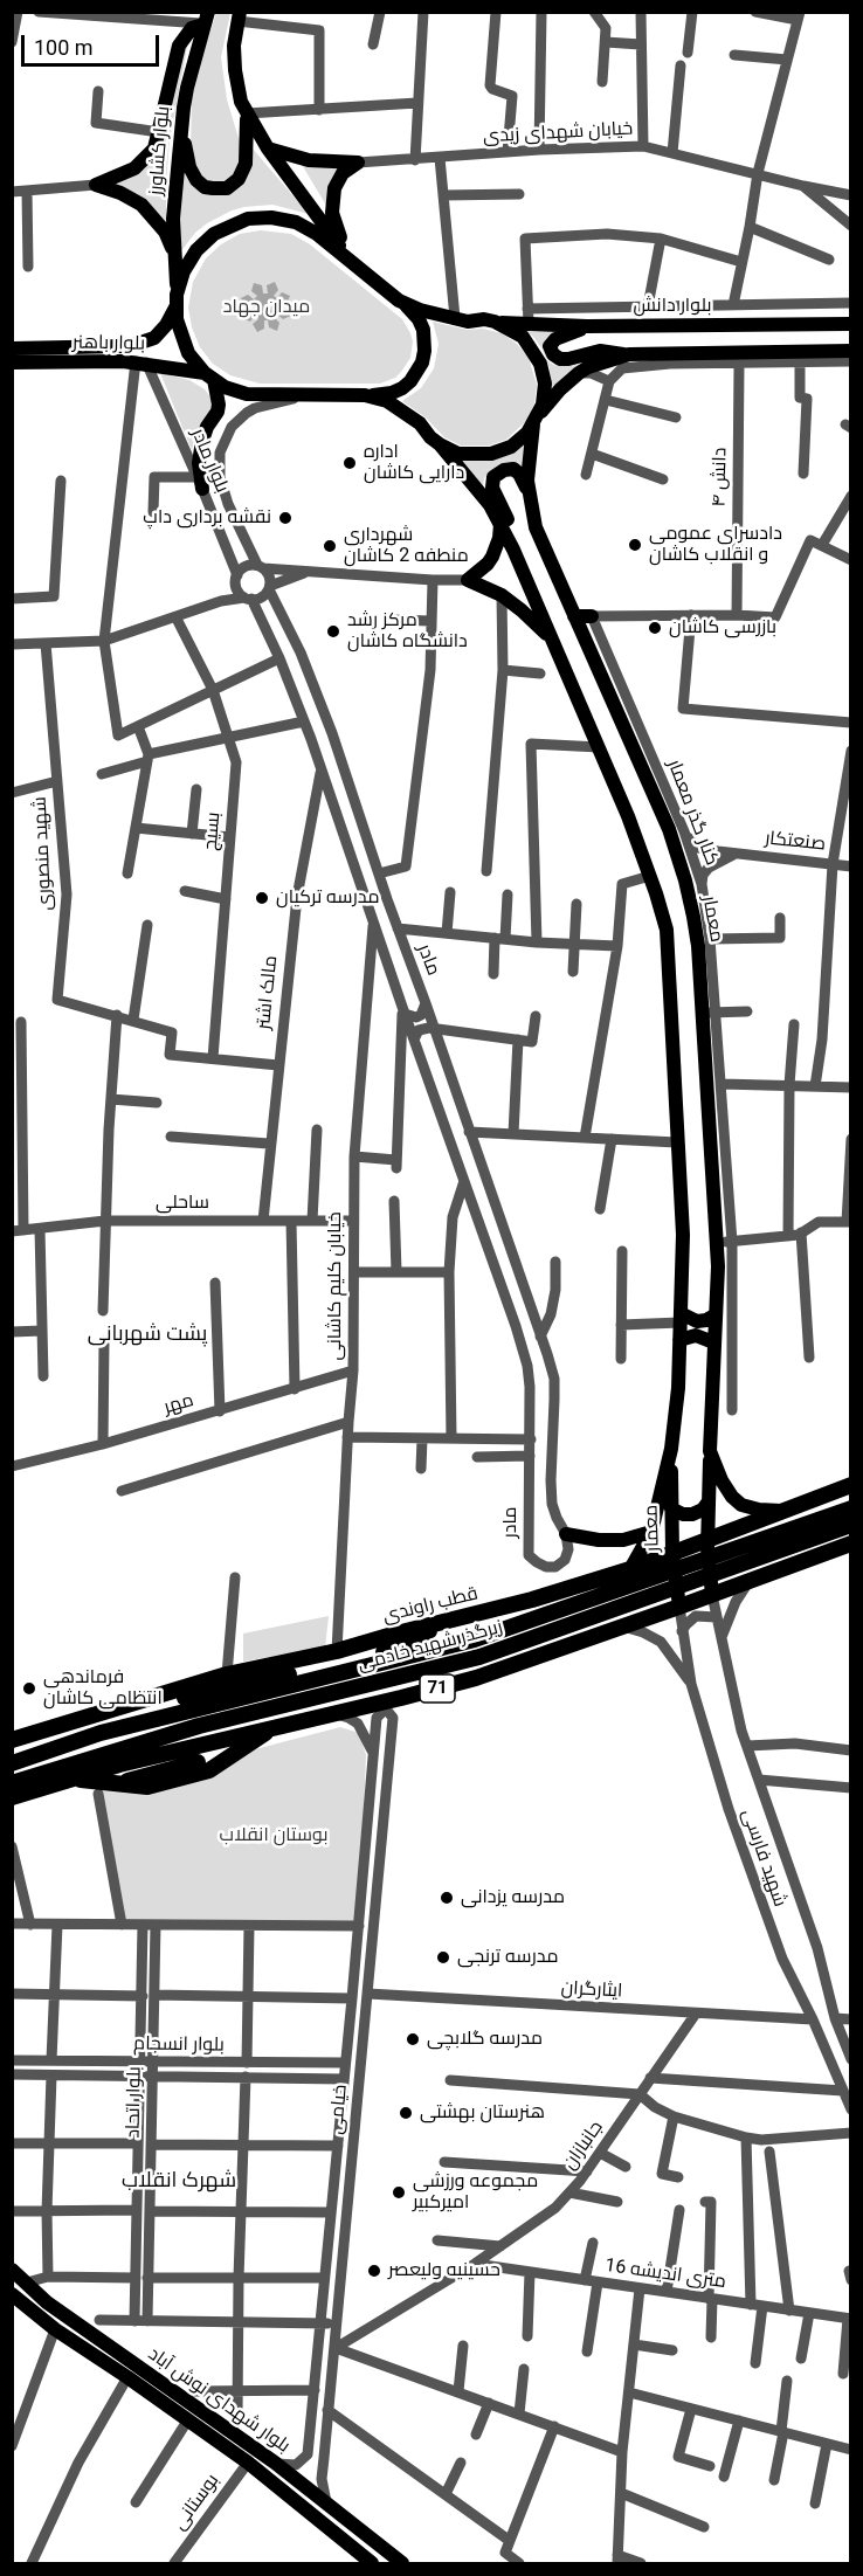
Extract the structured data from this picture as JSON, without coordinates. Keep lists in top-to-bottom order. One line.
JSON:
{"streets":{"highway":["قطب راوندی","زیرگذر شهید خادمی","71"],"main road":["بلوار کشاورز","بلوار دانش","بلوار باهنر","معمار","بلوار شهدای نوش آباد"],"street":["خیابان شهدای زیدی","بلوار مادر","دانش ۴","کنار گذر معمار","بسیج","صنعتکار","شهید منصوری","مادر","مالک اشتر","ساحلی","خیابان کلیم کاشانی","مهر","شهید فارسی","ایثارگران","بلوار انسجام","بلوار اتحاد","خیامی","جانبازان","16 متری اندیشه","بوستانی"]},"crossings":[["بلوار کشاورز","بلوار باهنر"],["بلوار کشاورز","بلوار مادر"],["بلوار باهنر","بلوار مادر"],["بلوار مادر","معمار"],["بلوار مادر","مادر"],["کنار گذر معمار","صنعتکار"],["کنار گذر معمار","معمار"],["معمار","قطب راوندی"],["معمار","71"],["معمار","شهید فارسی"],["مادر","مالک اشتر"],["مادر","خیابان کلیم کاشانی"],["مالک اشتر","ساحلی"],["ساحلی","خیابان کلیم کاشانی"],["خیابان کلیم کاشانی","مهر"],["خیابان کلیم کاشانی","قطب راوندی"],["71","شهید فارسی"],["شهید فارسی","ایثارگران"],["ایثارگران","خیامی"],["ایثارگران","جانبازان"],["بلوار انسجام","بلوار اتحاد"],["بلوار انسجام","خیامی"],["خیامی","جانبازان"],["خیامی","بلوار شهدای نوش آباد"],["جانبازان","16 متری اندیشه"],["بلوار شهدای نوش آباد","بوستانی"]],"districts":["پشت شهربانی","شهرک انقلاب"],"parks":["میدان جهاد","بوستان انقلاب"],"places":["اداره دارایی کاشان","نقشه برداری داپ","دادسرای عمومی و انقلاب کاشان","شهرداری منطفه 2 کاشان","بازرسی کاشان","مرکز رشد دانشگاه کاشان","مدرسه ترکیان","فرماندهی انتظامی کاشان","مدرسه یزدانی","مدرسه ترنجی","مدرسه گلابچی","هنرستان بهشتی","مجموعه ورزشی امیرکبیر","حسینیه ولیعصر"],"scale_bar":"100 m"}
